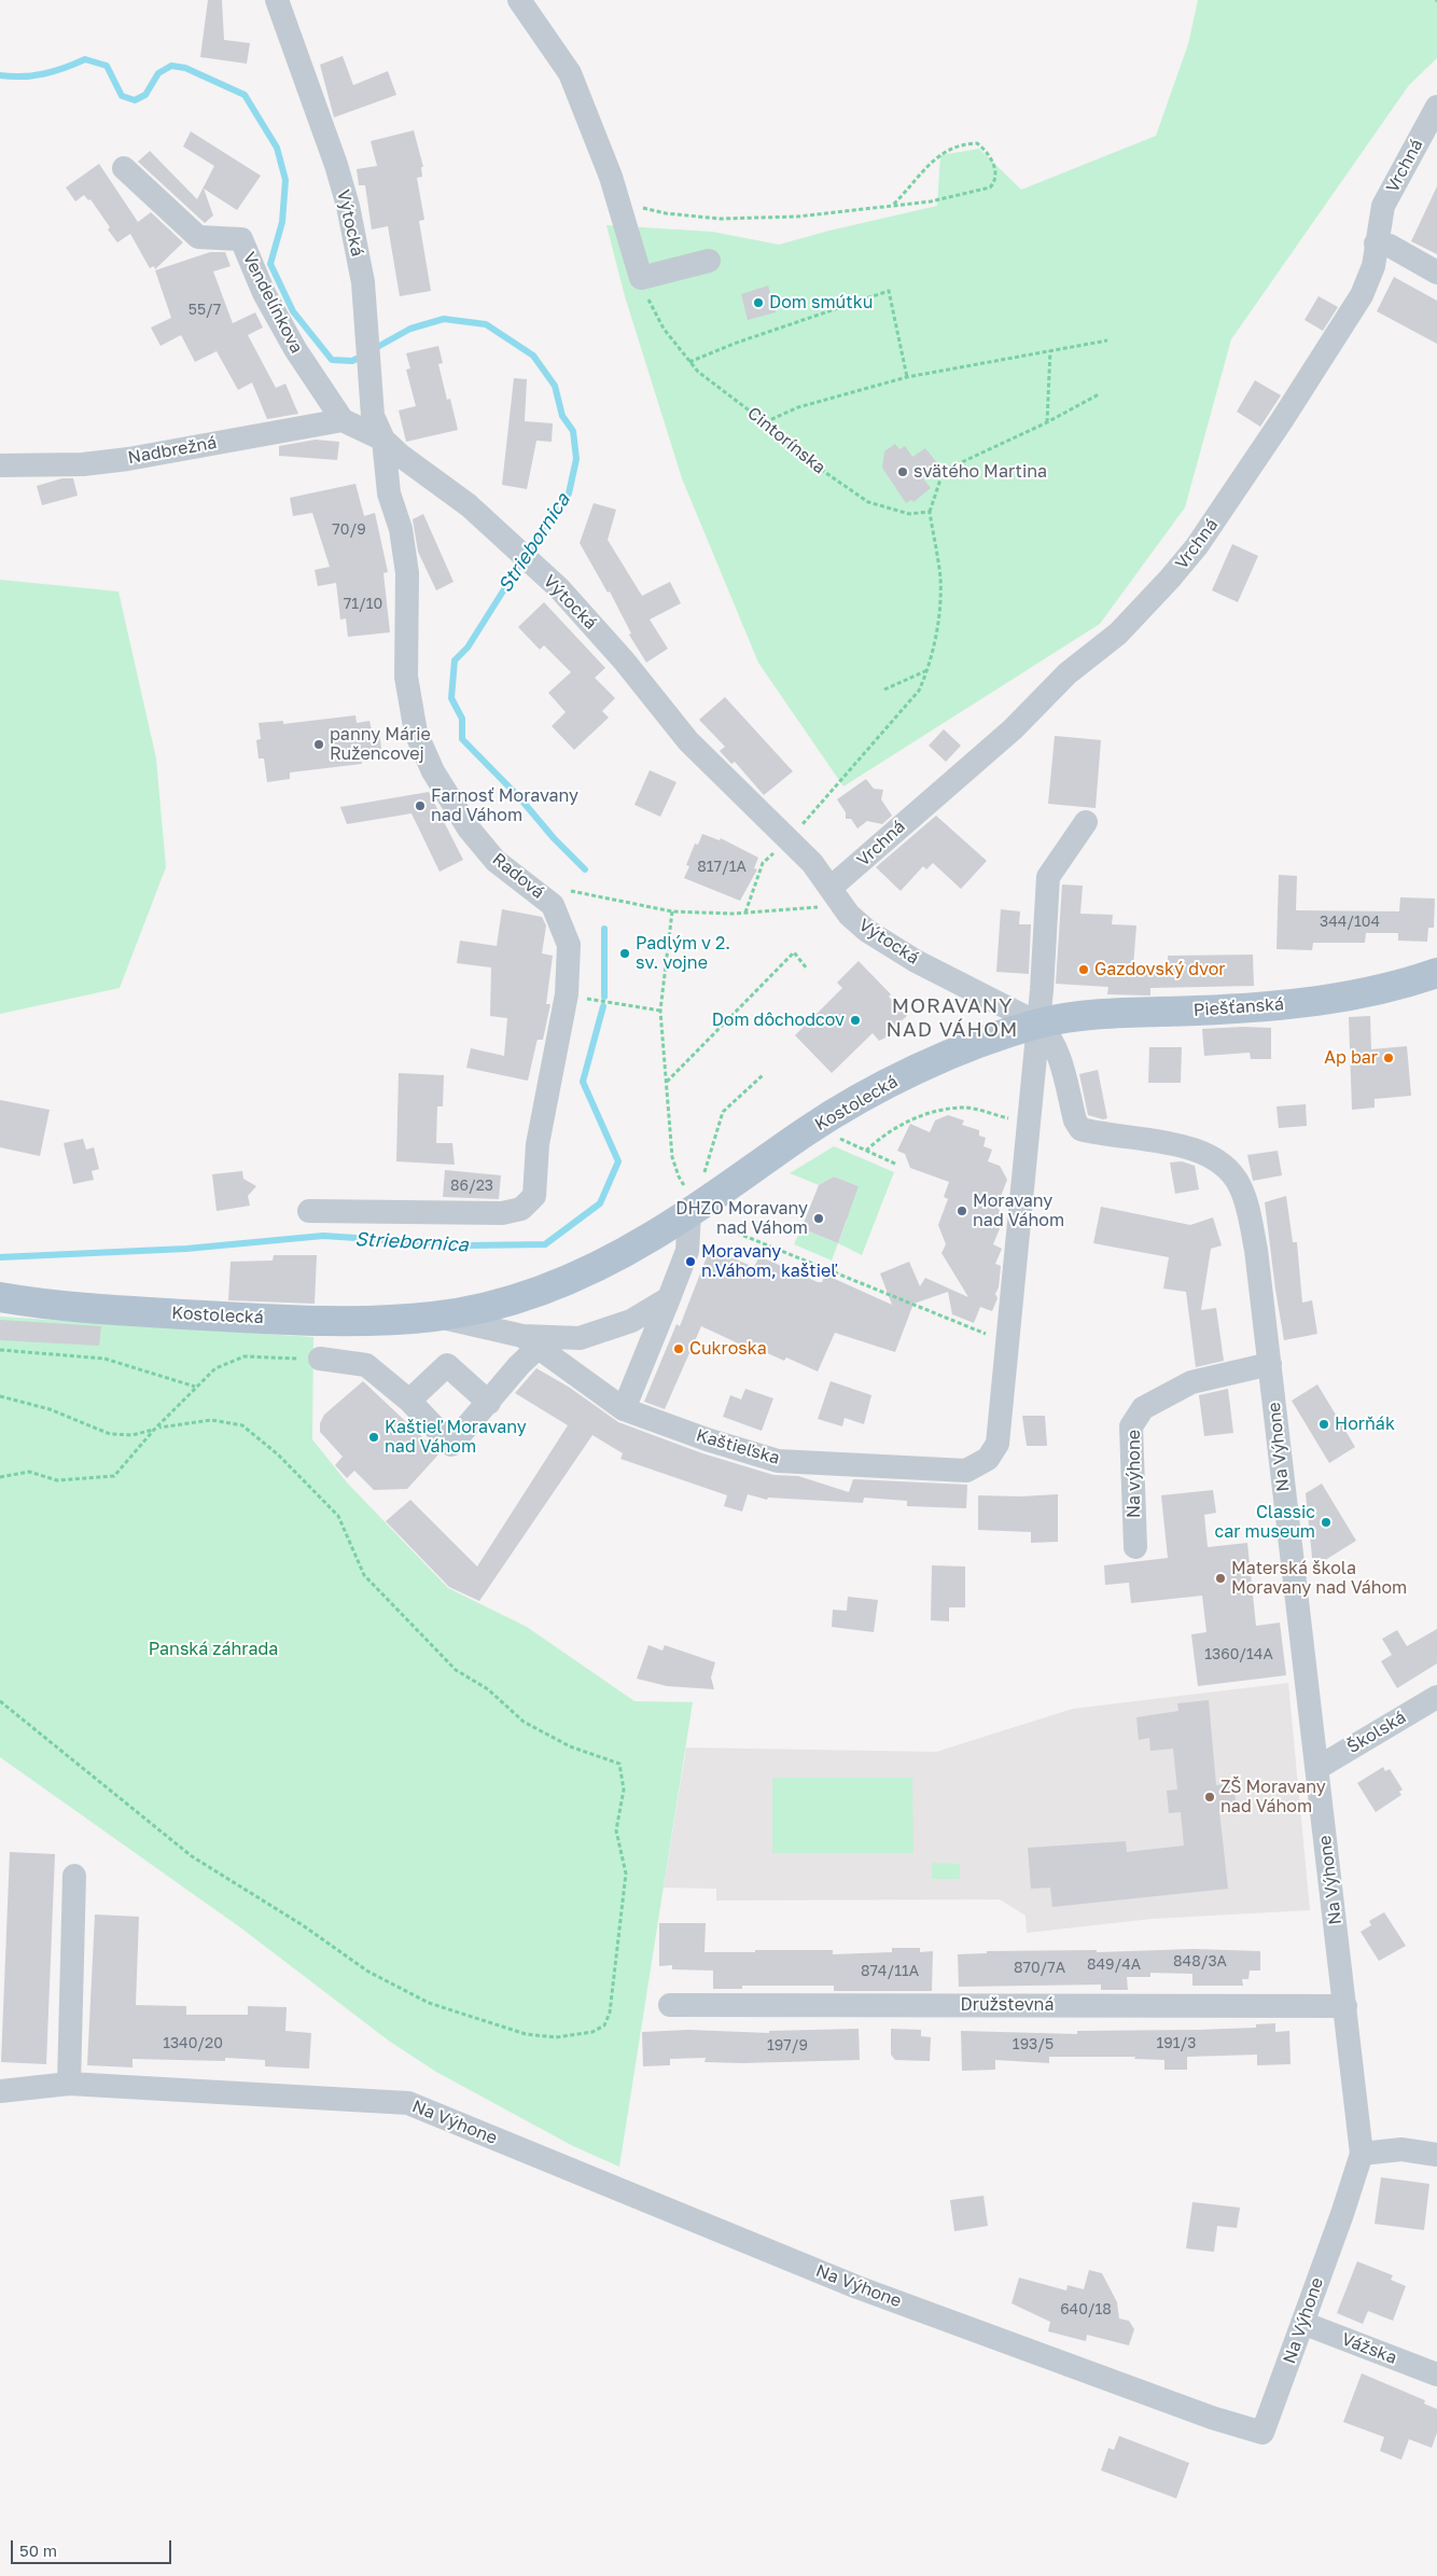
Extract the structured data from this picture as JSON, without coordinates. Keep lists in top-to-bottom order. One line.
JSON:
{"streets":{"main road":["Piešťanská","Kostolecká"],"street":["Vrchná","Výtocká","Vendelínkova","Nadbrežná","Radová","Kaštieľska","Na Výhone","Na výhone","Školská","Družstevná","Vážska"],"path":["Cintorínska"]},"crossings":[["Vrchná","Výtocká"],["Výtocká","Radová"],["Výtocká","Piešťanská"],["Výtocká","Kostolecká"],["Výtocká","Na Výhone"],["Vendelínkova","Nadbrežná"],["Piešťanská","Kostolecká"],["Piešťanská","Na Výhone"],["Kostolecká","Kaštieľska"],["Kostolecká","Na Výhone"],["Na Výhone","Na výhone"],["Na Výhone","Školská"],["Na Výhone","Družstevná"],["Na Výhone","Vážska"]],"districts":["MORAVANY NAD VÁHOM"],"water":["Striebornica"],"parks":["Panská záhrada"],"places":["Dom smútku","svätého Martina","panny Márie Ružencovej","Farnosť Moravany nad Váhom","Padlým v 2. sv. vojne","Gazdovský dvor","Dom dôchodcov","Ap bar","Moravany nad Váhom","DHZO Moravany nad Váhom","Moravany n.Váhom, kaštieľ","Cukroska","Horňák","Kaštieľ Moravany nad Váhom","Classic car museum","Materská škola Moravany nad Váhom","ZŠ Moravany nad Váhom"],"house_numbers":["55/7","70/9","71/10","817/1A","344/104","86/23","1360/14A","848/3A","849/4A","870/7A","874/11A","1340/20","191/3","193/5","197/9","640/18"],"scale_bar":"50 m"}
